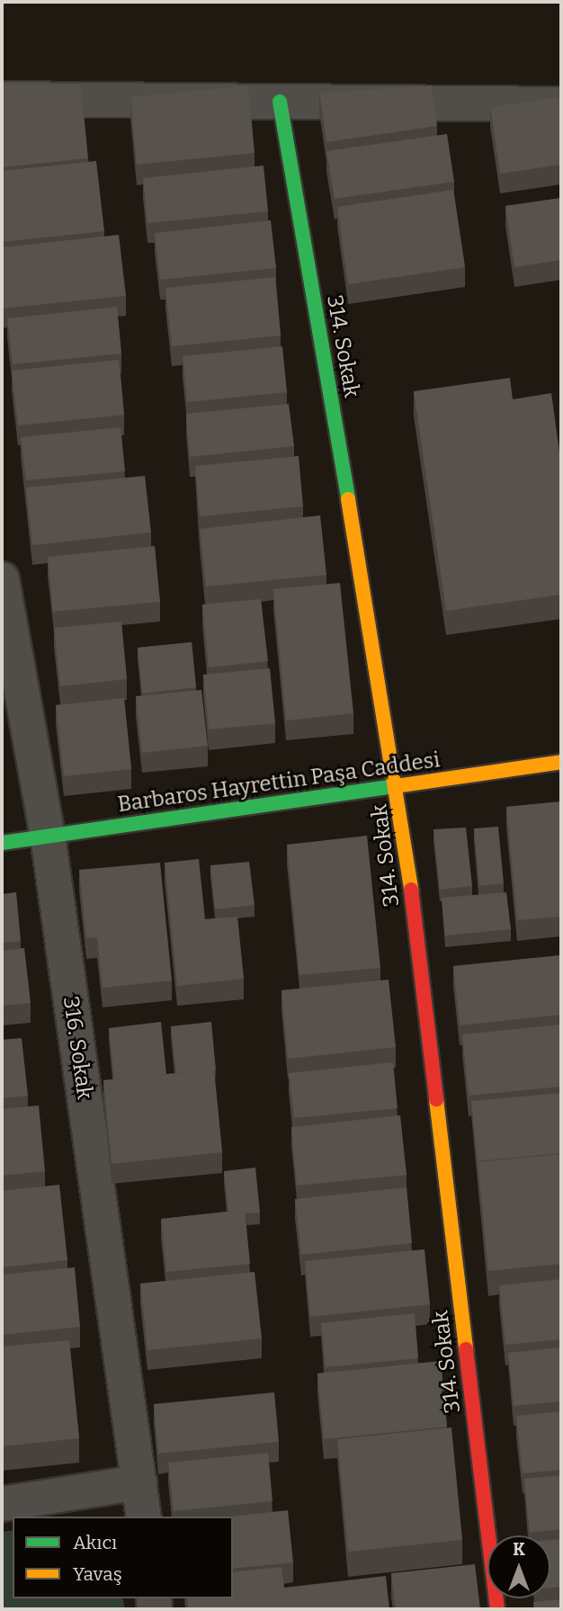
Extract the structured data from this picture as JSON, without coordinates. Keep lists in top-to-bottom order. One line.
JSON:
{"streets":{"street":["314. Sokak","Barbaros Hayrettin Paşa Caddesi","316. Sokak"]},"crossings":[["314. Sokak","Barbaros Hayrettin Paşa Caddesi"],["Barbaros Hayrettin Paşa Caddesi","316. Sokak"]],"legend":["Akıcı","Yavaş"],"north":"top"}
